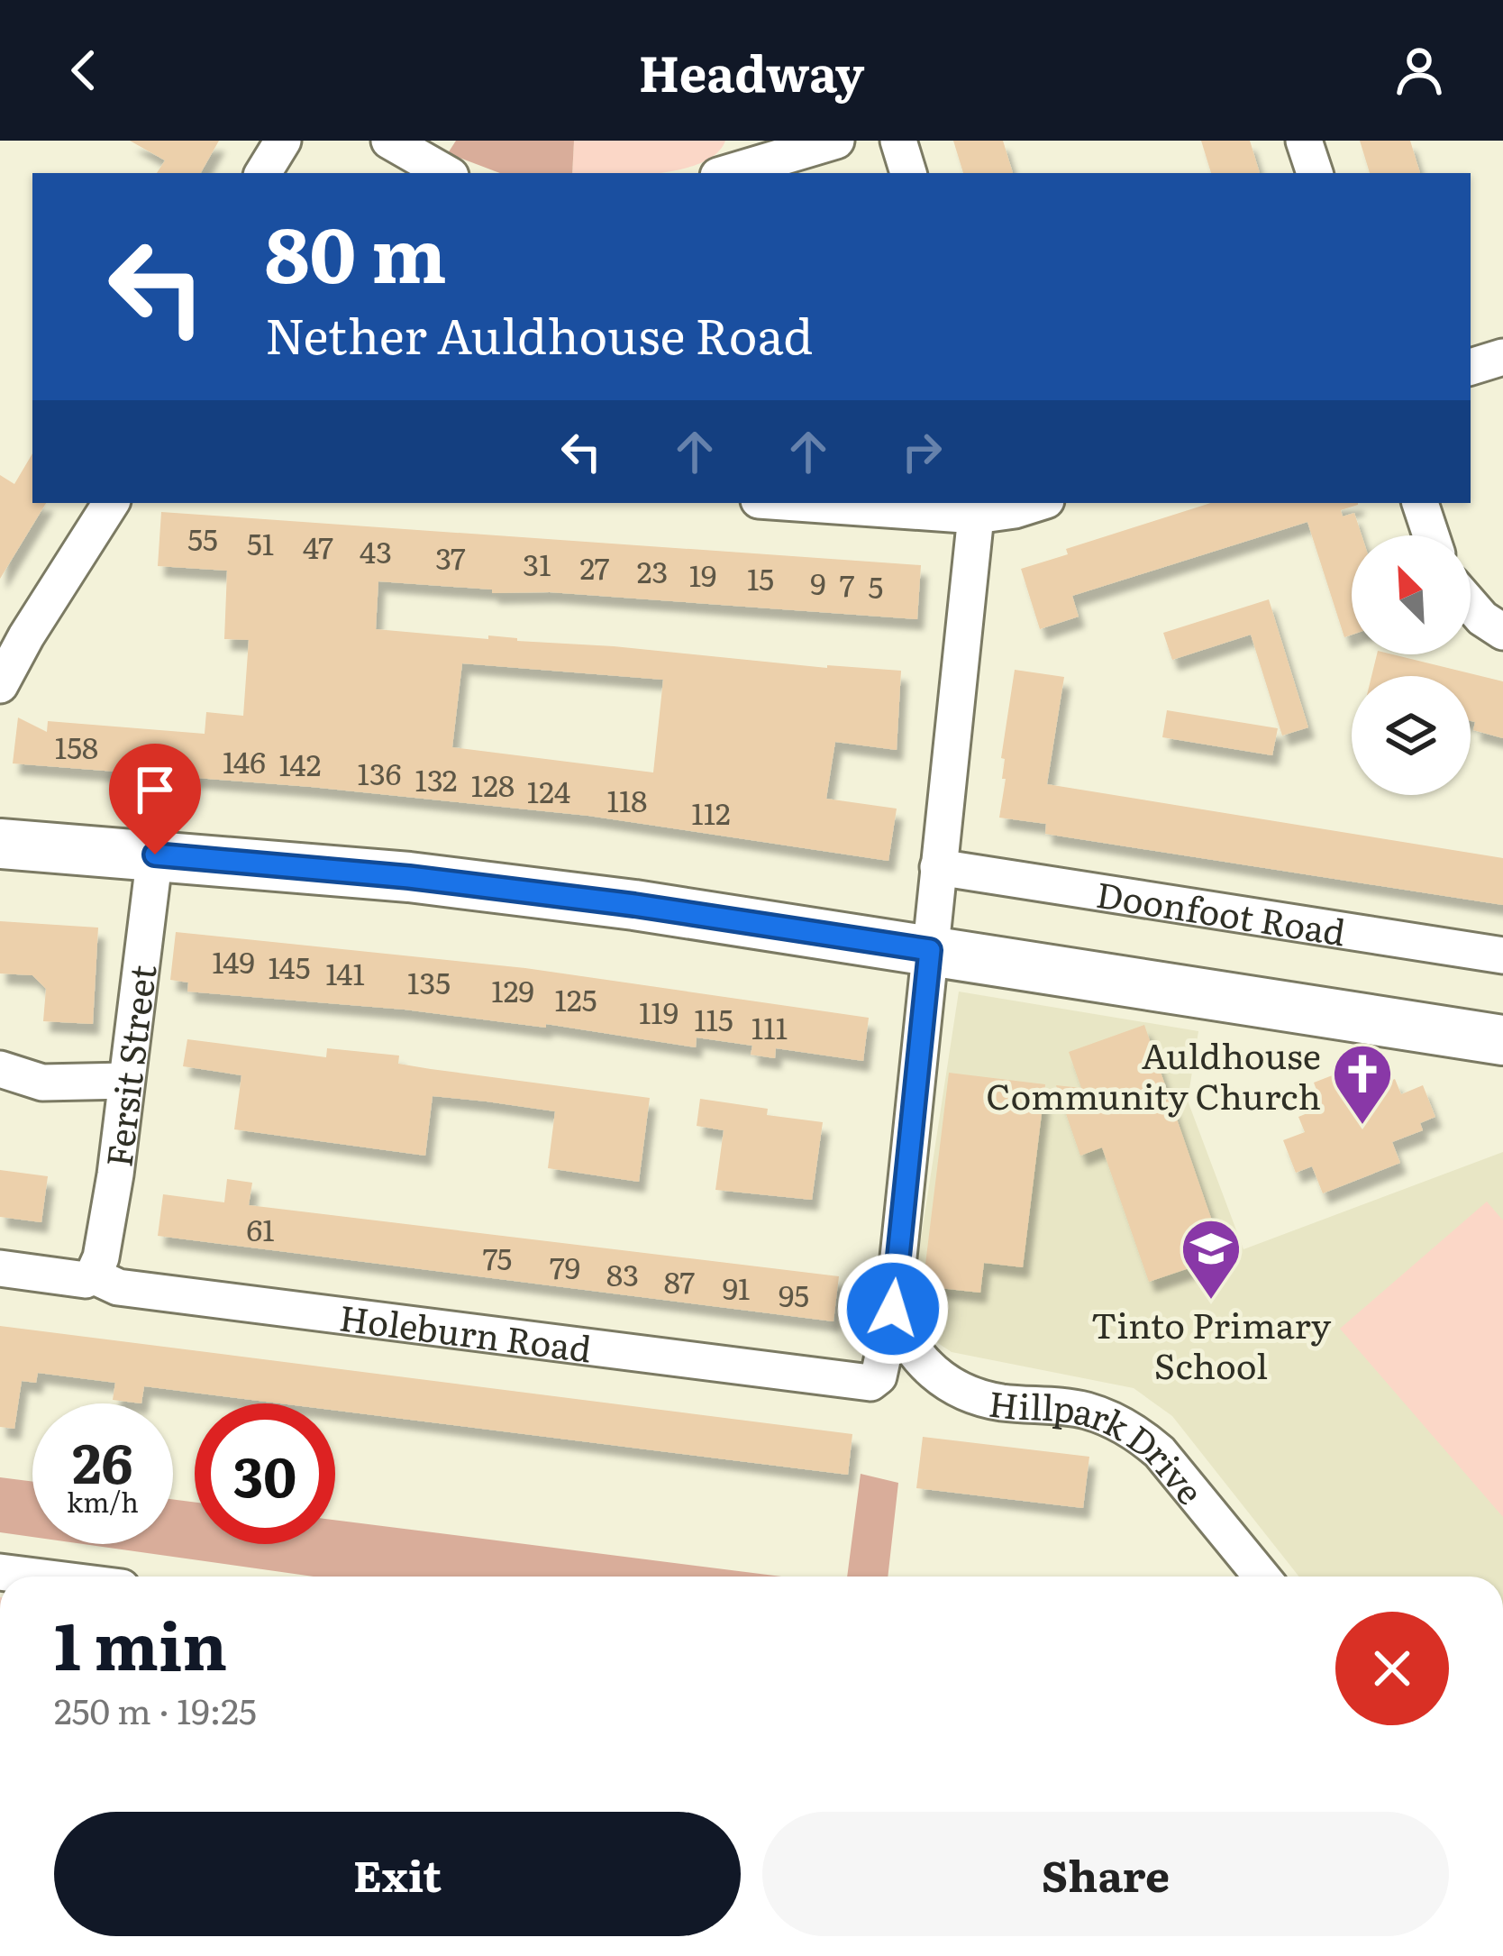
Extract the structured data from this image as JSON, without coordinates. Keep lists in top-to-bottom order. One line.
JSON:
{"streets":{"street":["Doonfoot Road","Fersit Street","Holeburn Road","Hillpark Drive"]},"crossings":[["Fersit Street","Holeburn Road"],["Holeburn Road","Hillpark Drive"]],"places":{"church":["Auldhouse Community Church"],"school or university":["Tinto Primary School"]},"house_numbers":["55","51","47","43","37","31","27","23","19","15","9","7","5","158","146","142","136","132","128","124","118","112","149","145","141","135","129","125","119","115","111","61","75","79","83","87","91","95"],"north":"top left","page":{"header":"Headway","turn":["80 m","Nether Auldhouse Road"],"speed":"26 km/h","limit":"30","heading":["1 min","250 m · 19:25"],"buttons":["Exit","Share"]}}
